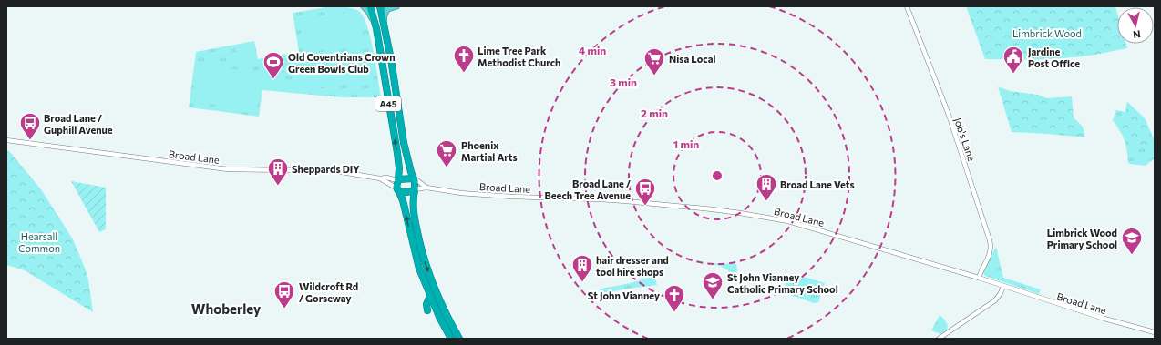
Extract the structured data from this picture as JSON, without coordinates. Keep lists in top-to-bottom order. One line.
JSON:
{"streets":{"highway":["A45"],"street":["Job's Lane","Broad Lane"]},"crossings":[["A45","Broad Lane"],["Job's Lane","Broad Lane"]],"districts":["Whoberley"],"parks":["Limbrick Wood","Hearsall Common"],"places":{"church":["Lime Tree Park Methodist Church","St John Vianney"],"public building":["Jardine Post Office"],"supermarket":["Nisa Local","Phoenix Martial Arts"],"sports":["Old Coventrians Crown Green Bowls Club"],"bus stop":["Broad Lane / Guphill Avenue","Broad Lane / Beech Tree Avenue","Wildcroft Rd / Gorseway"],"building":["Sheppards DIY","Broad Lane Vets","hair dresser and tool hire shops"],"school or university":["Limbrick Wood Primary School","St John Vianney Catholic Primary School"]},"north":"bottom","rings":["4 min","3 min","2 min","1 min"]}
